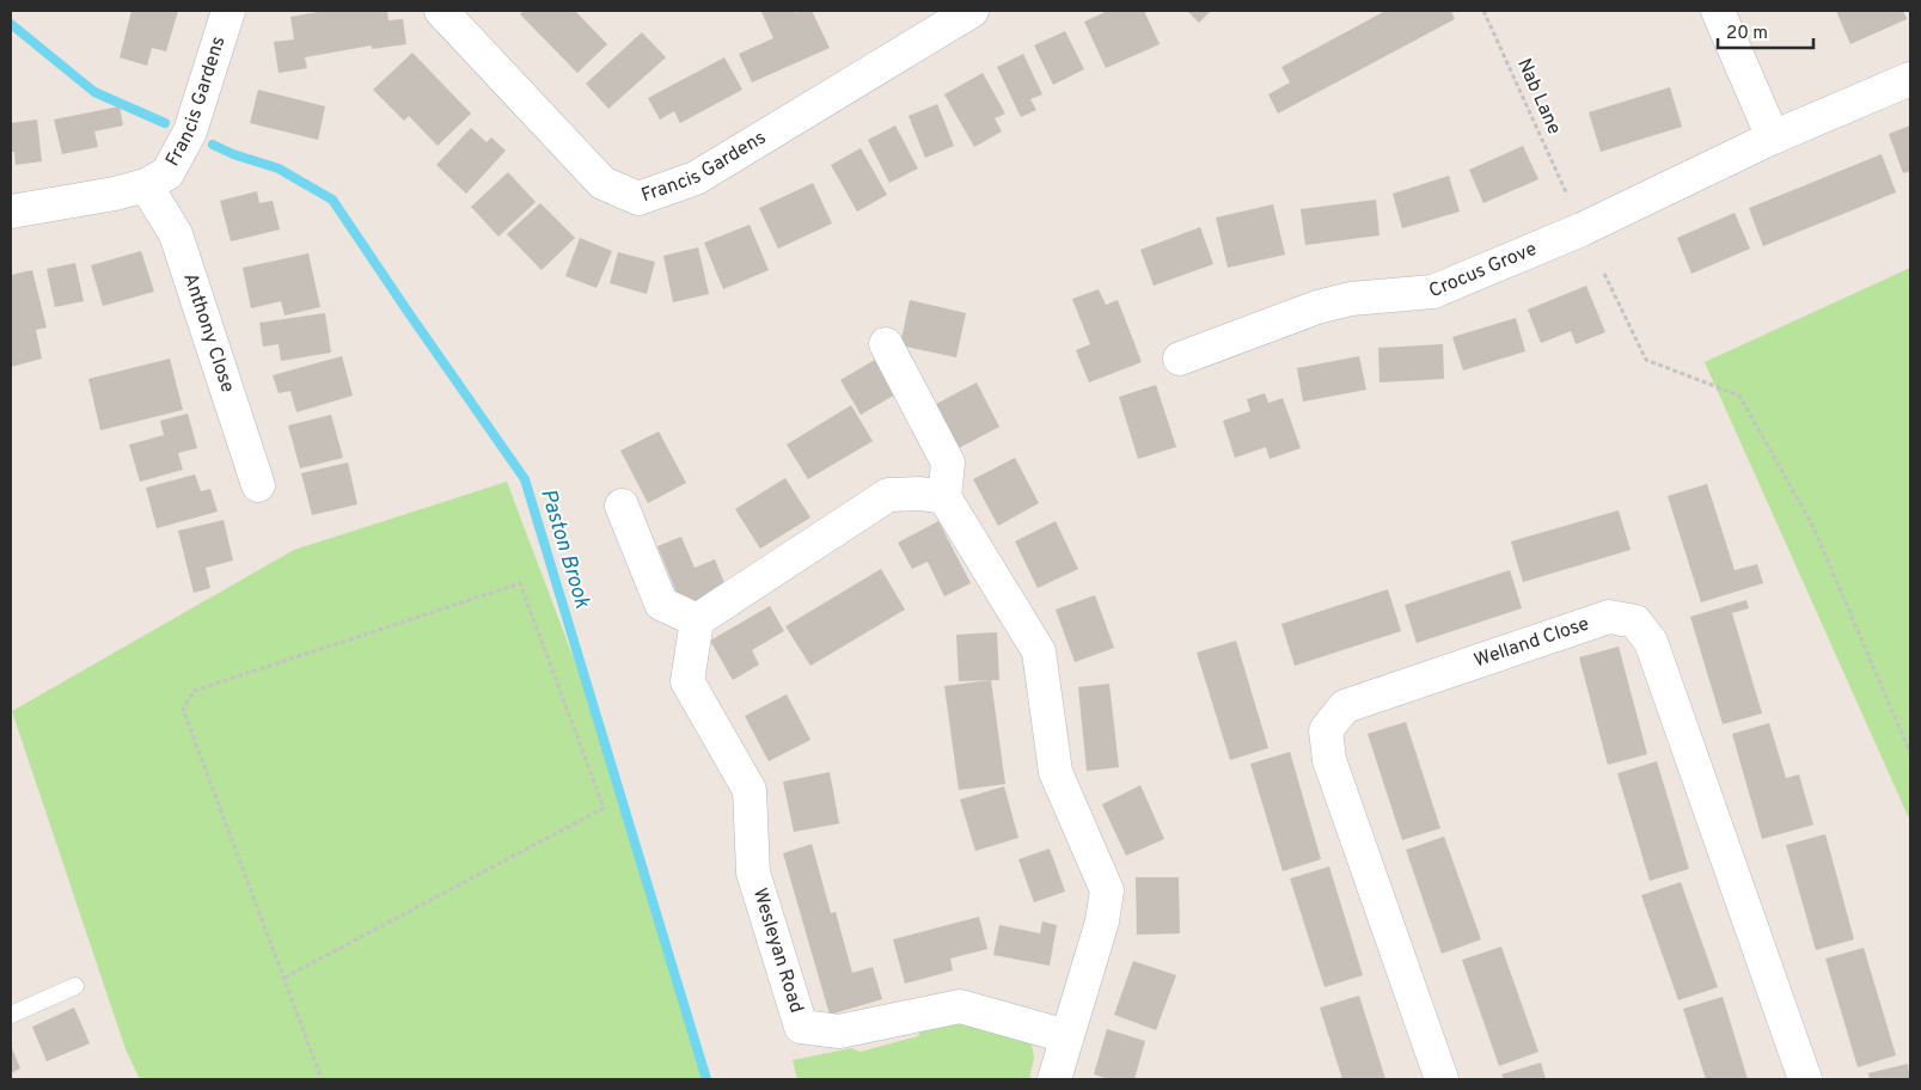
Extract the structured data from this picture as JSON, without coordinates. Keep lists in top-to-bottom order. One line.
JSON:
{"streets":{"street":["Francis Gardens","Crocus Grove","Anthony Close","Welland Close","Wesleyan Road"],"path":["Nab Lane"]},"crossings":[["Francis Gardens","Anthony Close"]],"water":["Paston Brook"],"scale_bar":"20 m"}
